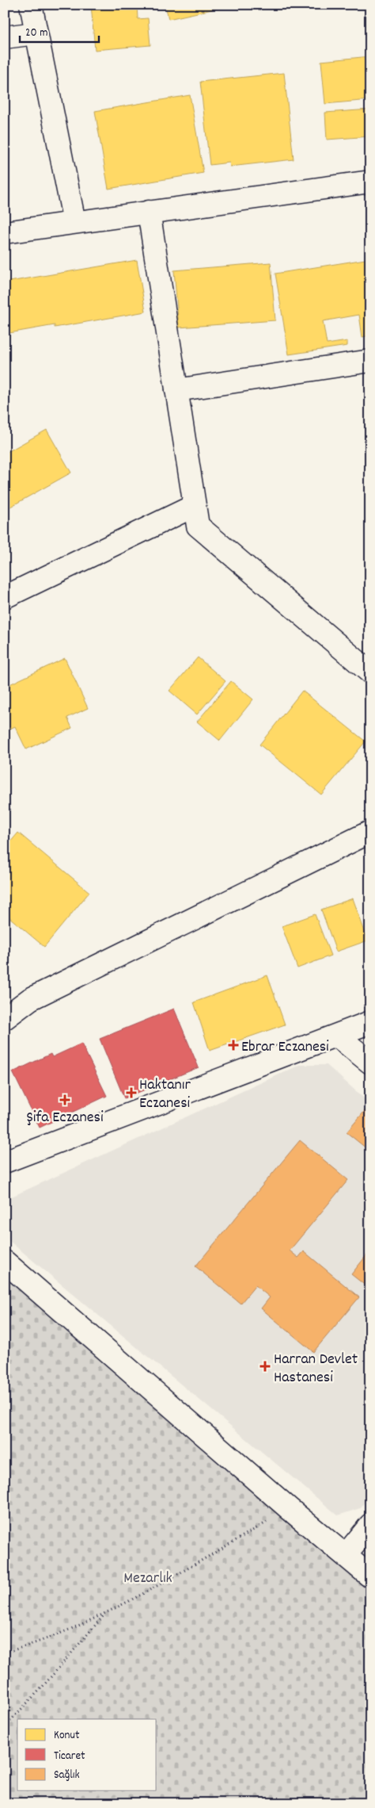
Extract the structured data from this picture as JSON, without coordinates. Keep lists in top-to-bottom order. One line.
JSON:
{"parks":["Mezarlık"],"places":{"health":["Ebrar Eczanesi","Haktanır Eczanesi","Şifa Eczanesi","Harran Devlet Hastanesi"]},"legend":["Konut","Ticaret","Sağlık"],"scale_bar":"20 m"}
